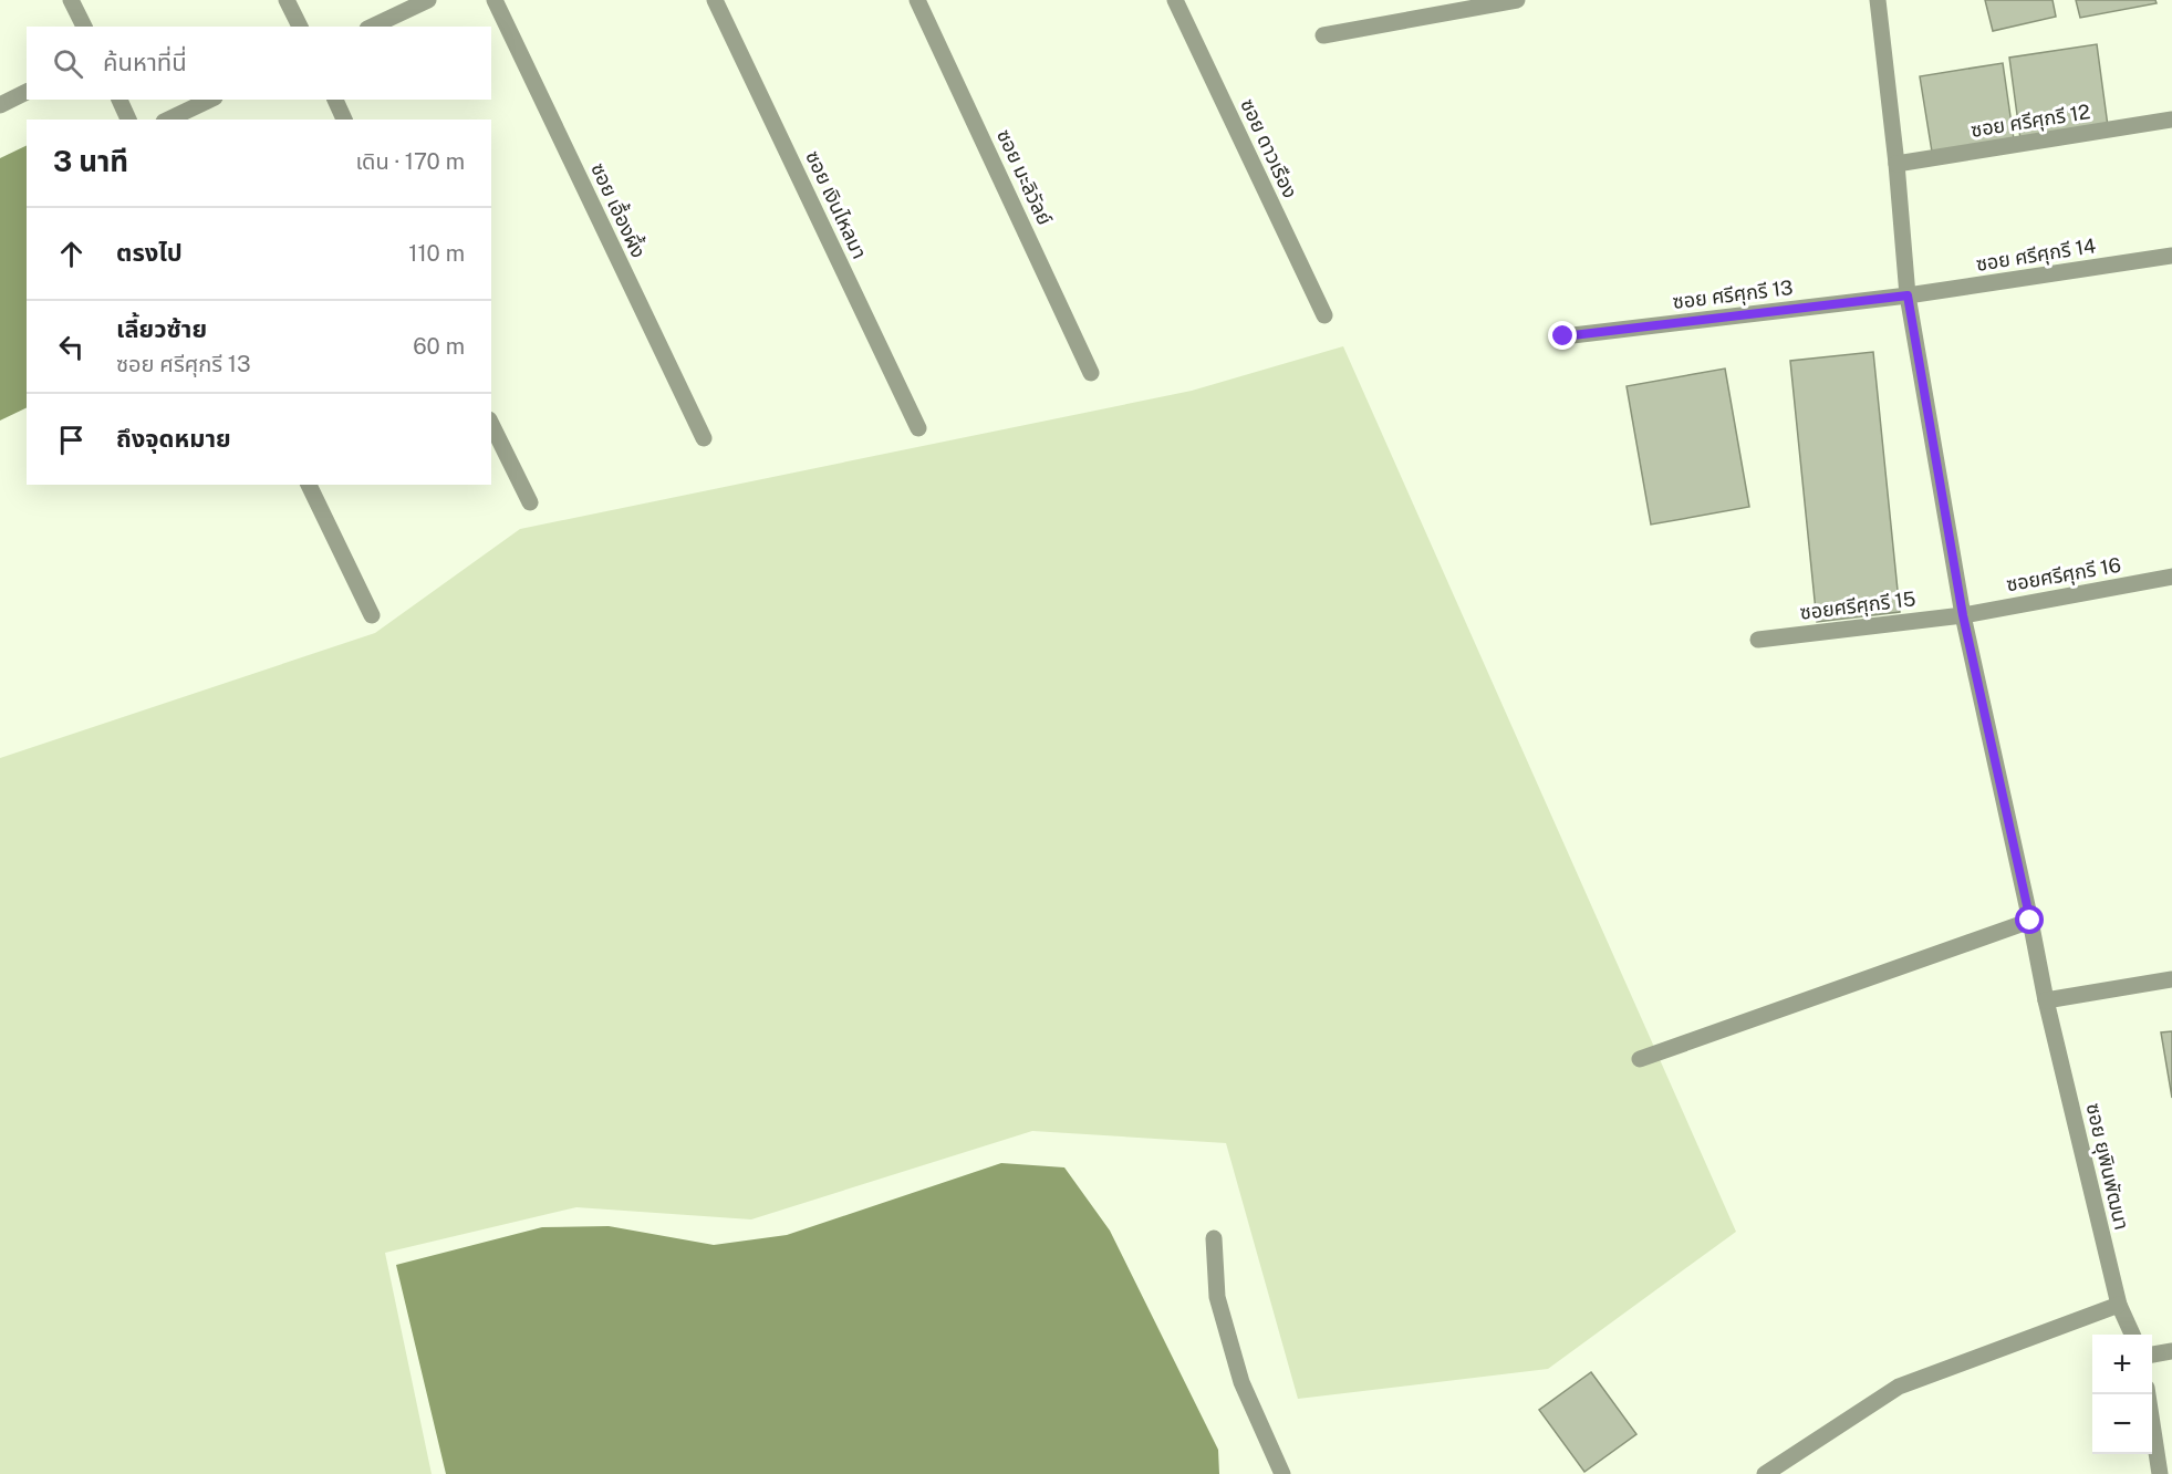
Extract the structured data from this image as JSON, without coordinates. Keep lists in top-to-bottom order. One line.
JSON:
{"streets":{"street":["ซอย ศรีศุกรี 12","ซอย ดาวเรือง","ซอย มะลิวัลย์","ซอย เงินไหลมา","ซอย เอื้องผึ้ง","ซอย ศรีศุกรี 14","ซอย ศรีศุกรี 13","ซอยศรีศุกรี 16","ซอยศรีศุกรี 15","ซอย ยุพินพัฒนา"]},"crossings":[["ซอย ศรีศุกรี 12","ซอย ยุพินพัฒนา"],["ซอย ศรีศุกรี 14","ซอย ศรีศุกรี 13"],["ซอย ศรีศุกรี 14","ซอย ยุพินพัฒนา"],["ซอย ศรีศุกรี 13","ซอย ยุพินพัฒนา"],["ซอยศรีศุกรี 16","ซอยศรีศุกรี 15"],["ซอยศรีศุกรี 16","ซอย ยุพินพัฒนา"],["ซอยศรีศุกรี 15","ซอย ยุพินพัฒนา"]],"page":{"search":"ค้นหาที่นี่","heading":["3 นาที","เดิน · 170 m"],"list":[["ตรงไป","110 m"],["เลี้ยวซ้าย","ซอย ศรีศุกรี 13","60 m"],"ถึงจุดหมาย"],"map_buttons":["+","−"]}}
